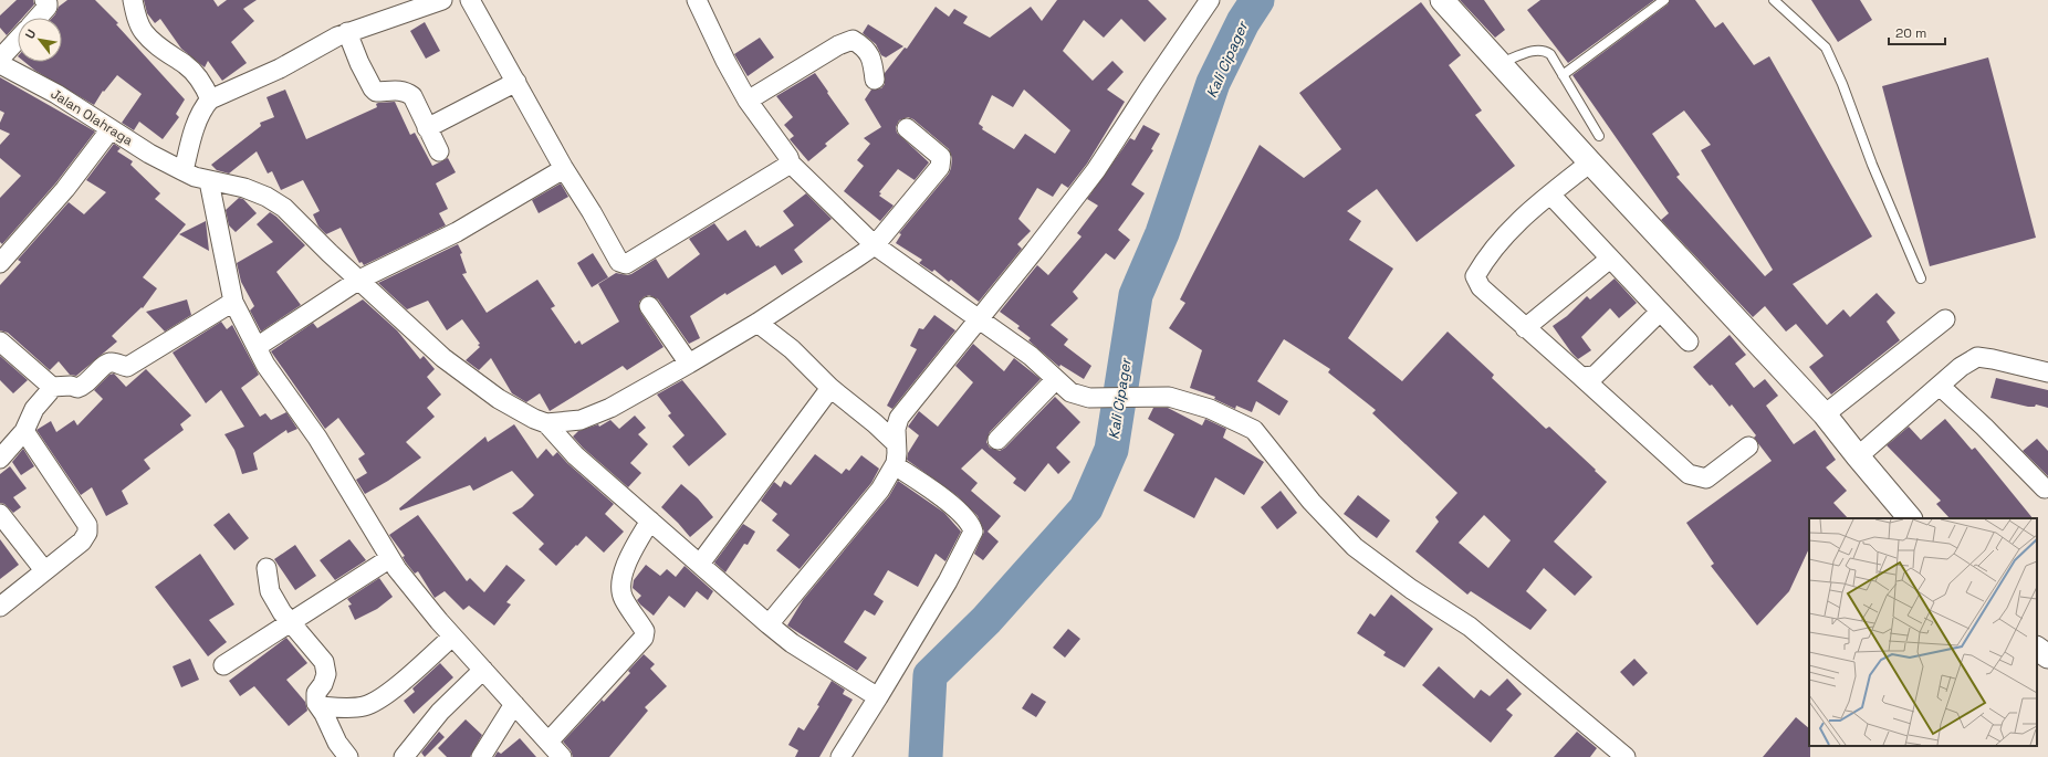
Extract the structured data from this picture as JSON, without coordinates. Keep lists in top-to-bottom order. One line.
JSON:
{"streets":{"street":["Jalan Olahraga"]},"water":["Kali Cipager"],"scale_bar":"20 m","north":"top left"}
